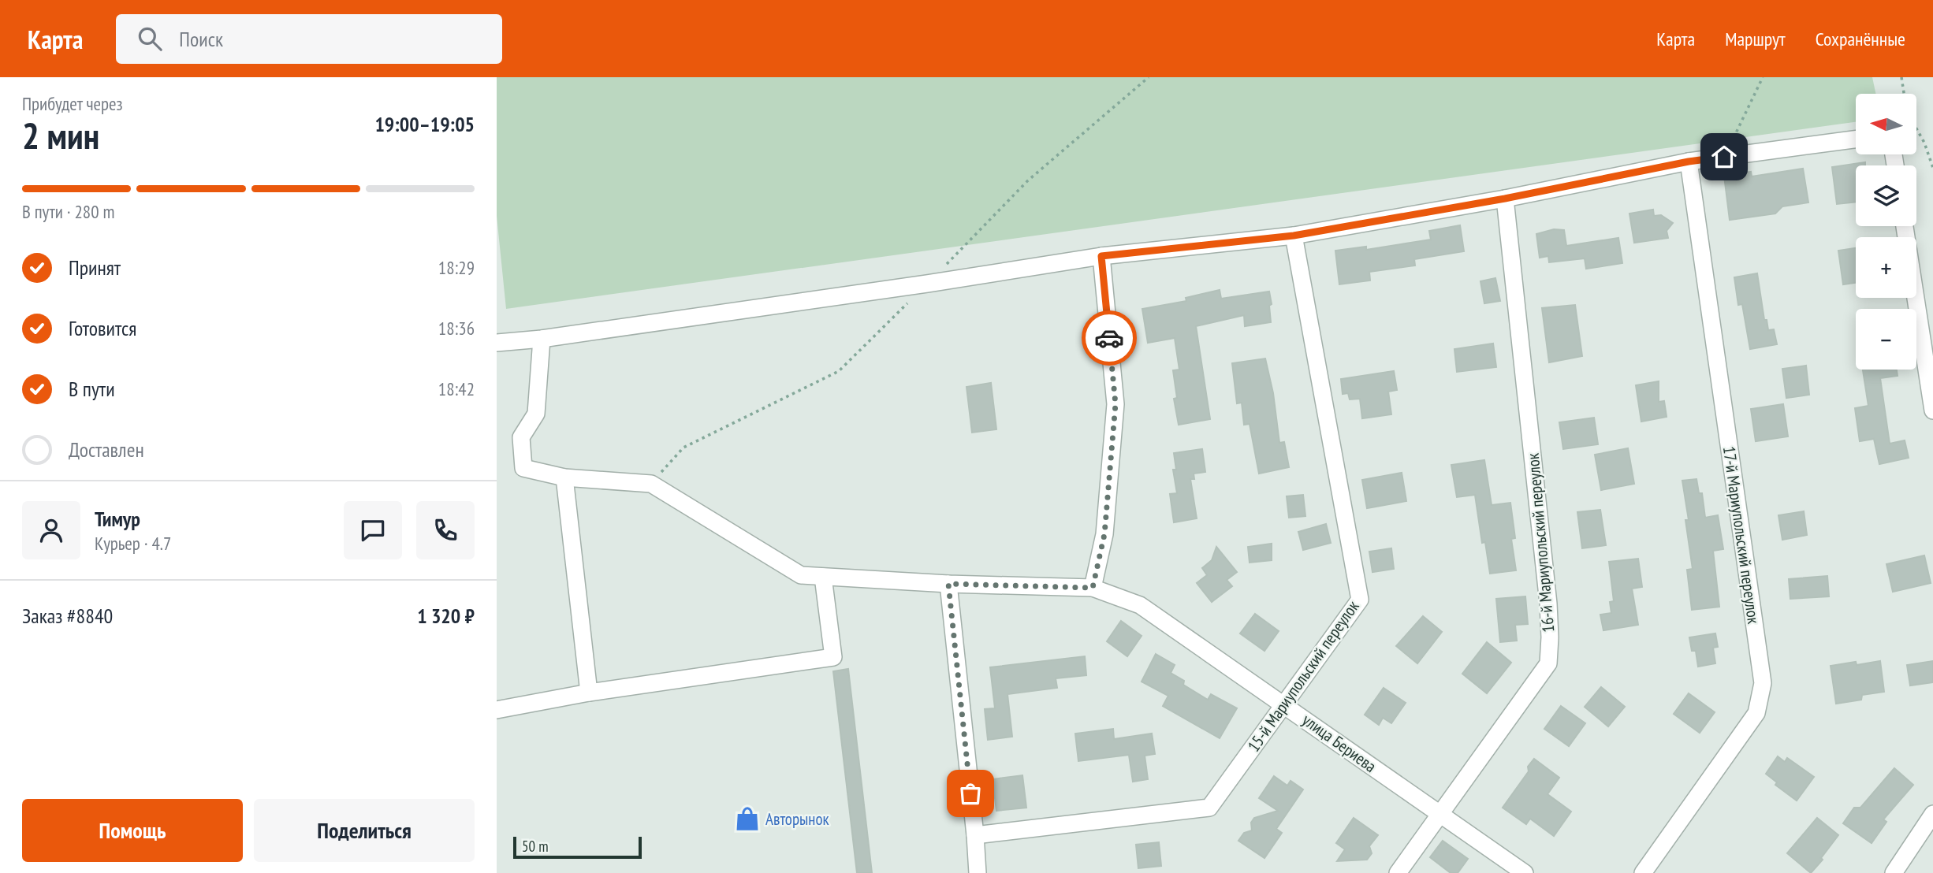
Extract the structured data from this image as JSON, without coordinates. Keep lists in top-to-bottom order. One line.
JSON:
{"streets":{"street":["17-й Мариупольский переулок","16-й Мариупольский переулок","15-й Мариупольский переулок","улица Бериева"]},"crossings":[["16-й Мариупольский переулок","улица Бериева"],["15-й Мариупольский переулок","улица Бериева"]],"places":{"shop":["Авторынок"]},"scale_bar":"50 m","north":"left","page":{"header":"Карта","search":"Поиск","nav":["Карта","Маршрут","Сохранённые"],"heading":["2 мин","Прибудет через","19:00–19:05"],"panel":["Тимур","Курьер · 4.7","Заказ #8840","1 320 ₽"],"map_buttons":["+","−"],"bar":"В пути · 280 m","list":[["Принят","18:29"],["Готовится","18:36"],["В пути","18:42"],"Доставлен"],"buttons":["Помощь","Поделиться"],"scale":"50 m"}}
